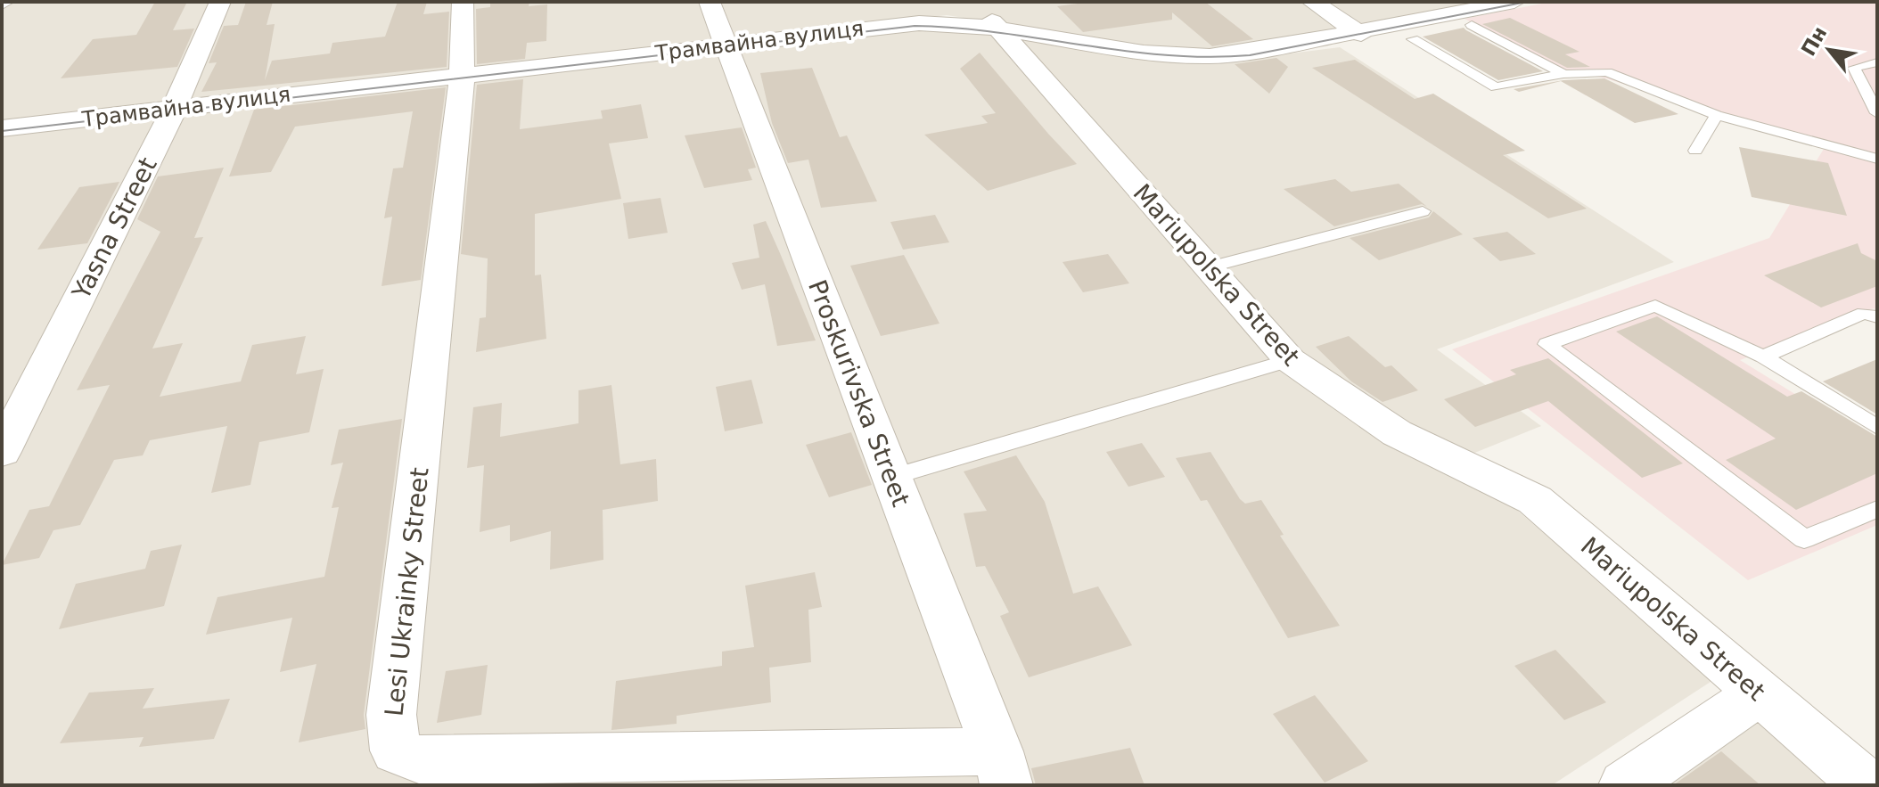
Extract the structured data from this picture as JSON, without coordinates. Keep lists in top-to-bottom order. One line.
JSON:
{"streets":{"street":["Трамвайна вулиця","Yasna Street","Mariupolska Street","Proskurivska Street","Lesi Ukrainky Street"]},"crossings":[["Трамвайна вулиця","Yasna Street"],["Трамвайна вулиця","Mariupolska Street"],["Трамвайна вулиця","Proskurivska Street"],["Трамвайна вулиця","Lesi Ukrainky Street"],["Proskurivska Street","Lesi Ukrainky Street"]],"north":"top left"}
